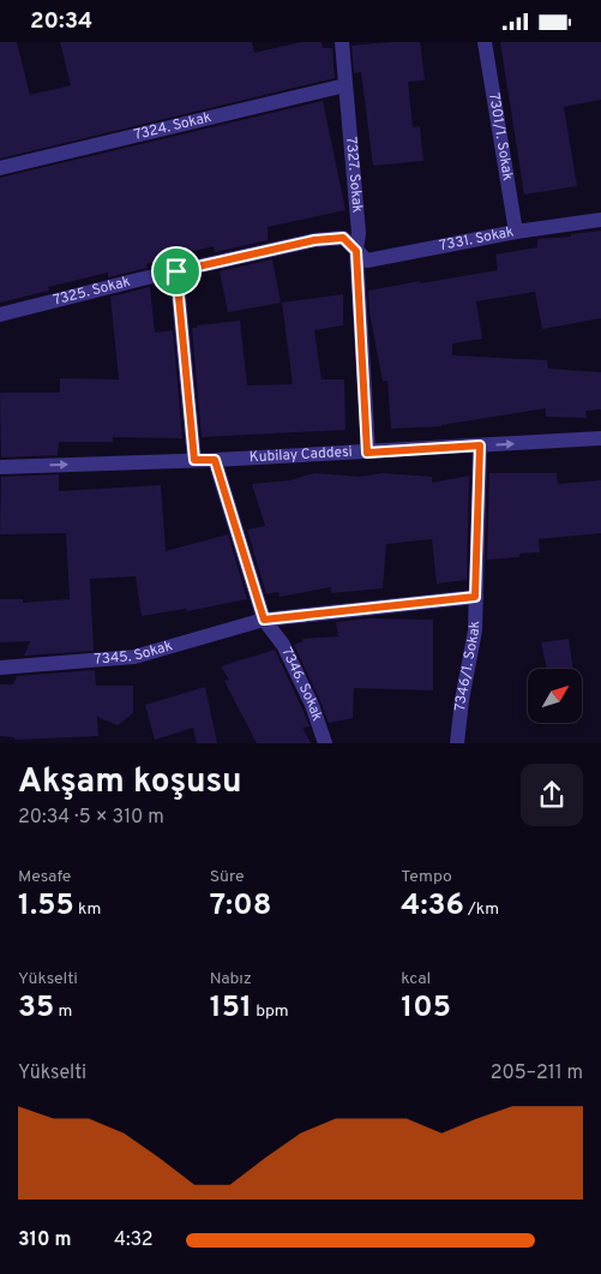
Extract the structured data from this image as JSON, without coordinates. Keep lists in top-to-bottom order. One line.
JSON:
{"streets":{"street":["7324. Sokak","7301/1. Sokak","7327. Sokak","7331. Sokak","7325. Sokak","Kubilay Caddesi","7345. Sokak","7346/1. Sokak","7346. Sokak"]},"crossings":[["7324. Sokak","7327. Sokak"],["7301/1. Sokak","7331. Sokak"],["7327. Sokak","7331. Sokak"],["7327. Sokak","7325. Sokak"],["7327. Sokak","Kubilay Caddesi"],["7331. Sokak","7325. Sokak"],["Kubilay Caddesi","7346/1. Sokak"],["Kubilay Caddesi","7346. Sokak"],["7345. Sokak","7346/1. Sokak"],["7345. Sokak","7346. Sokak"]],"one_way":["Kubilay Caddesi"],"north":"top right","page":{"status":"20:34","heading":["Akşam koşusu","20:34 · 5 × 310 m"],"stats":[["Mesafe","1.55 km"],["Süre","7:08"],["Tempo","4:36 /km"],["Yükselti","35 m"],["Nabız","151 bpm"],["kcal","105"]],"chart":["Yükselti","205–211 m"],"list":[{"name":"310 m","note":"4:32"}]}}
